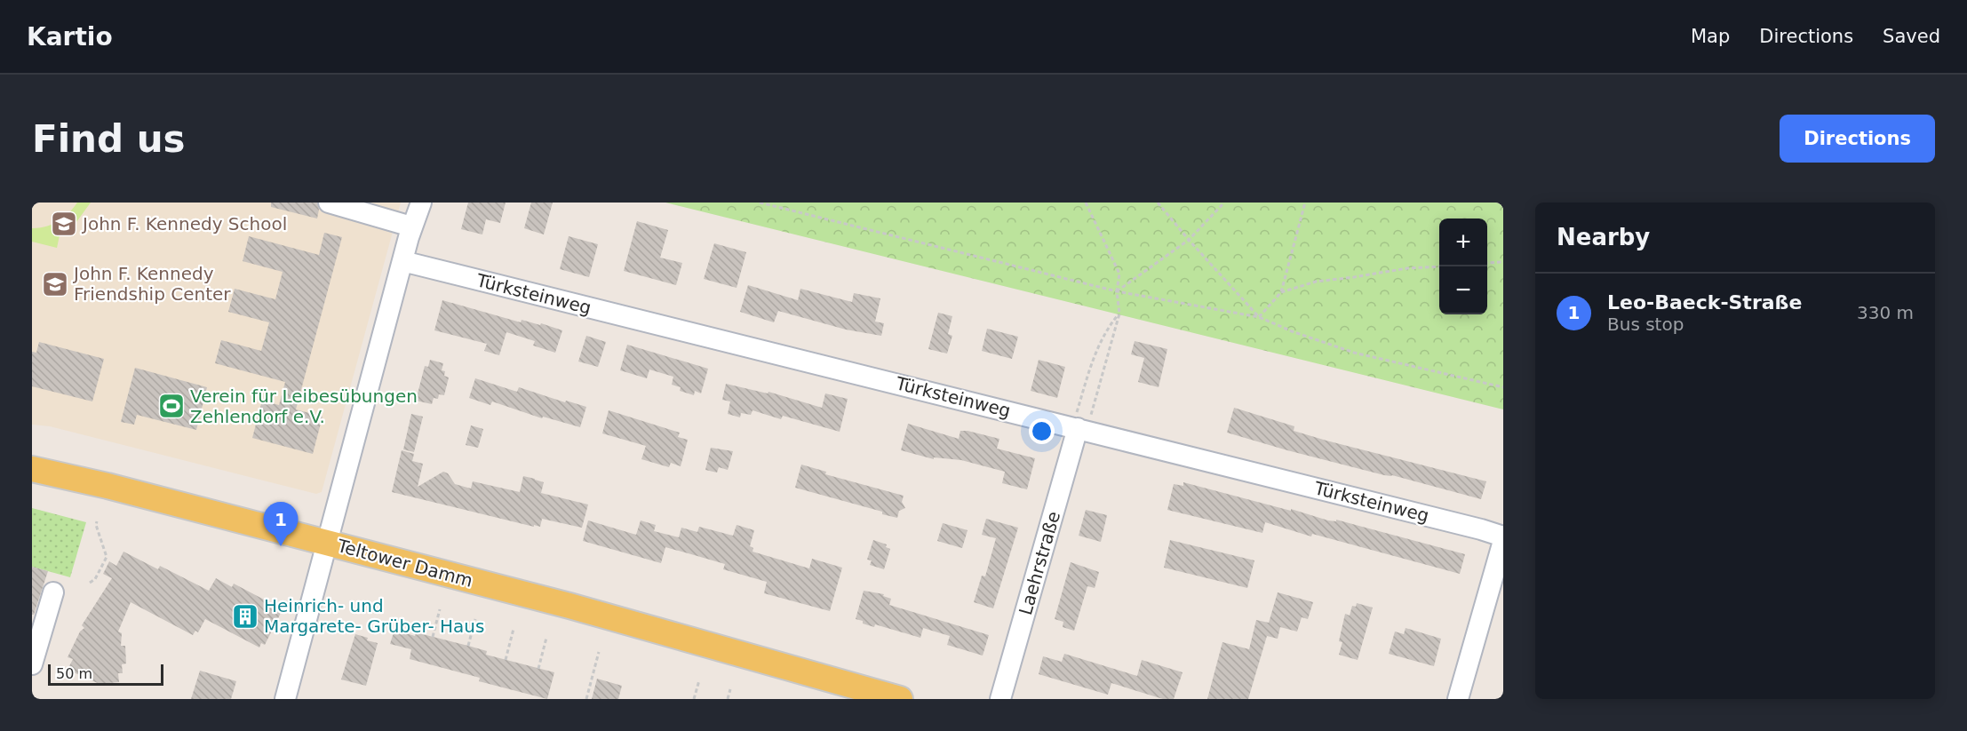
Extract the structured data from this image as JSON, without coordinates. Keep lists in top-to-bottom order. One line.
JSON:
{"streets":{"main road":["Teltower Damm"],"street":["Türksteinweg","Laehrstraße"]},"crossings":[["Türksteinweg","Laehrstraße"]],"places":{"school or university":["John F. Kennedy School","John F. Kennedy Friendship Center"],"sports":["Verein für Leibesübungen Zehlendorf e.V."],"building":["Heinrich- und Margarete- Grüber- Haus"]},"scale_bar":"50 m","page":{"header":"Kartio","nav":["Map","Directions","Saved"],"buttons":"Directions","title":"Find us","heading":"Nearby","map_buttons":["+","−"],"list":[{"mark":"1","name":"Leo-Baeck-Straße","note":"Bus stop","value":"330 m"}],"pins":"1","scale":"50 m"}}
